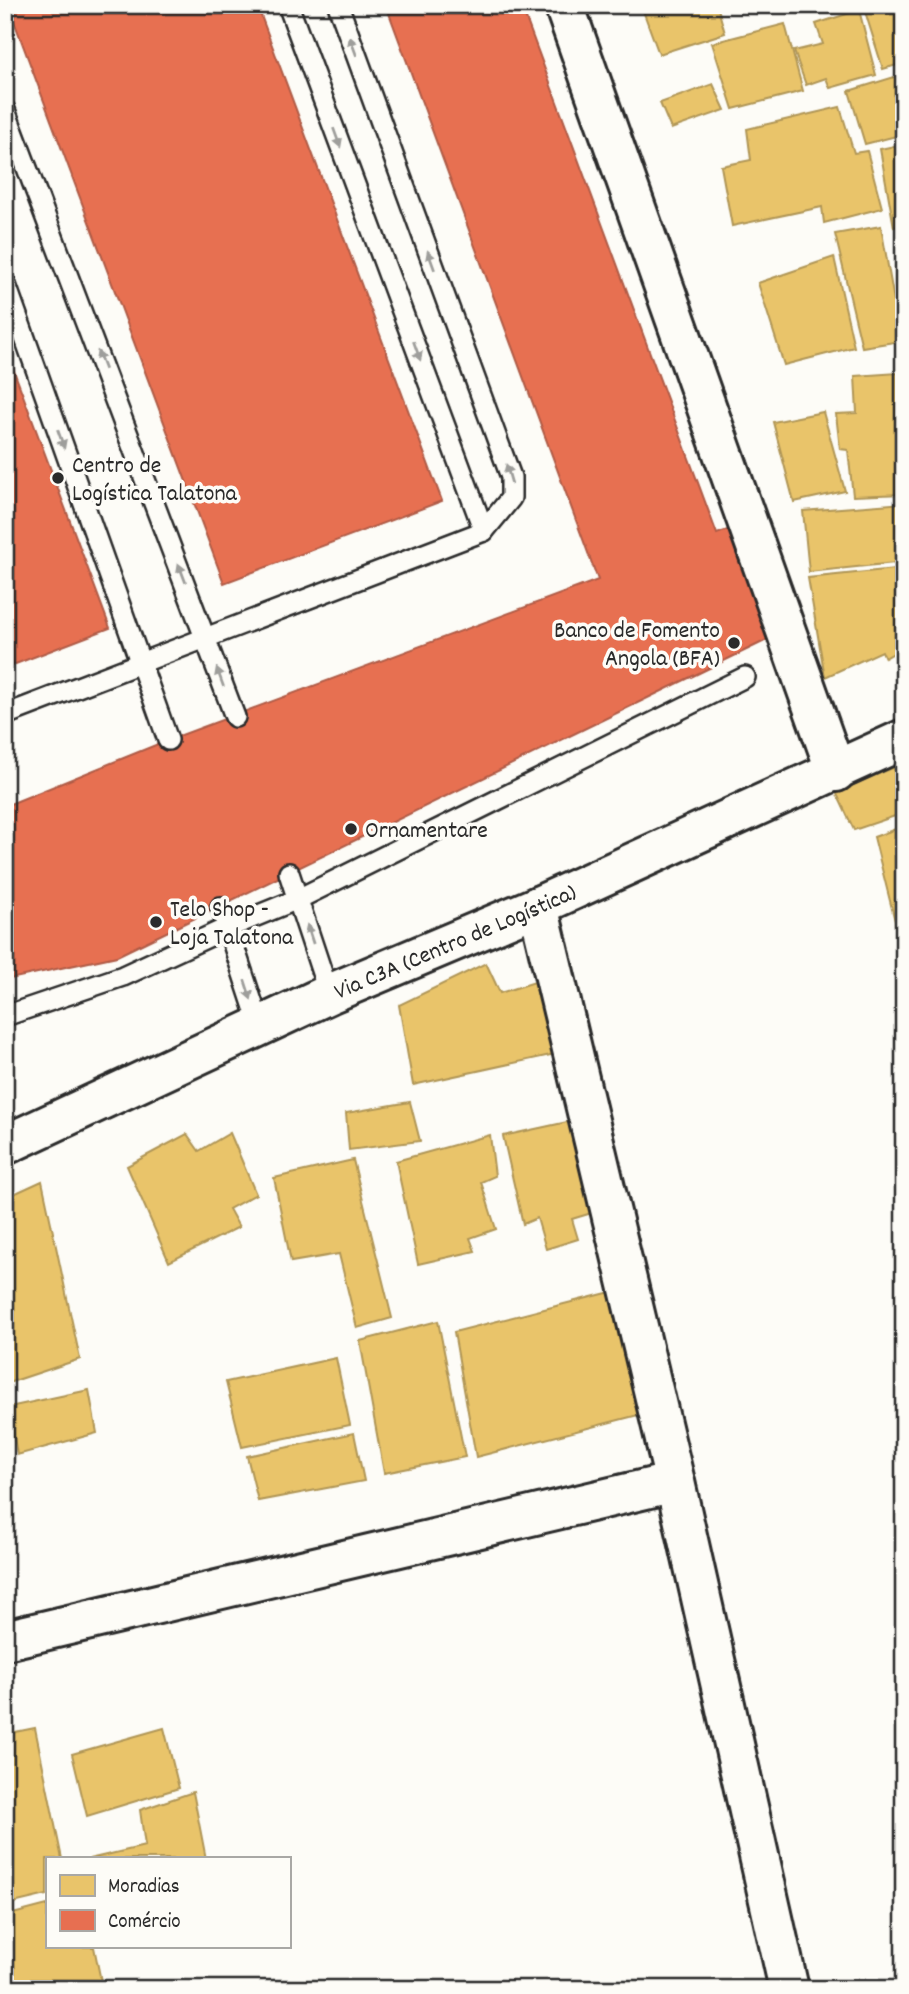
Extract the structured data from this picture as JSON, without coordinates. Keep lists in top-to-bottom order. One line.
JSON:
{"streets":{"street":["Via C3A (Centro de Logística)"]},"places":["Centro de Logística Talatona","Banco de Fomento Angola (BFA)","Ornamentare","Telo Shop - Loja Talatona"],"legend":["Moradias","Comércio"]}
